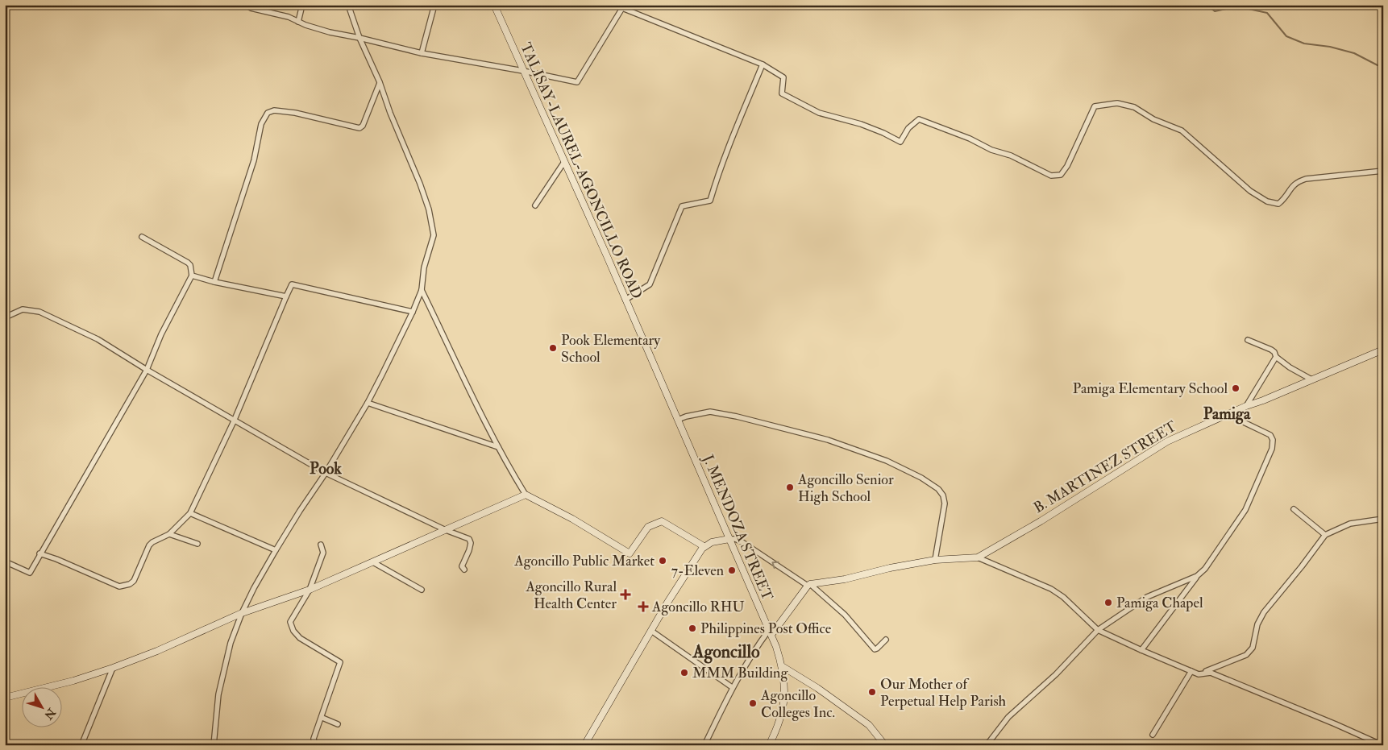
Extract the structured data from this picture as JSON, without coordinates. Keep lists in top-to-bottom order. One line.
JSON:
{"streets":{"street":["TALISAY-LAUREL-AGONCILLO ROAD","B. MARTINEZ STREET","J. MENDOZA STREET"]},"crossings":[["TALISAY-LAUREL-AGONCILLO ROAD","J. MENDOZA STREET"]],"districts":["Pamiga","Pook","Agoncillo"],"places":{"other":["Pook Elementary School","Pamiga Elementary School","Agoncillo Senior High School","Agoncillo Public Market","7-Eleven","Pamiga Chapel","Philippines Post Office","MMM Building","Our Mother of Perpetual Help Parish","Agoncillo Colleges Inc."],"health":["Agoncillo Rural Health Center","Agoncillo RHU"]},"north":"bottom right"}
